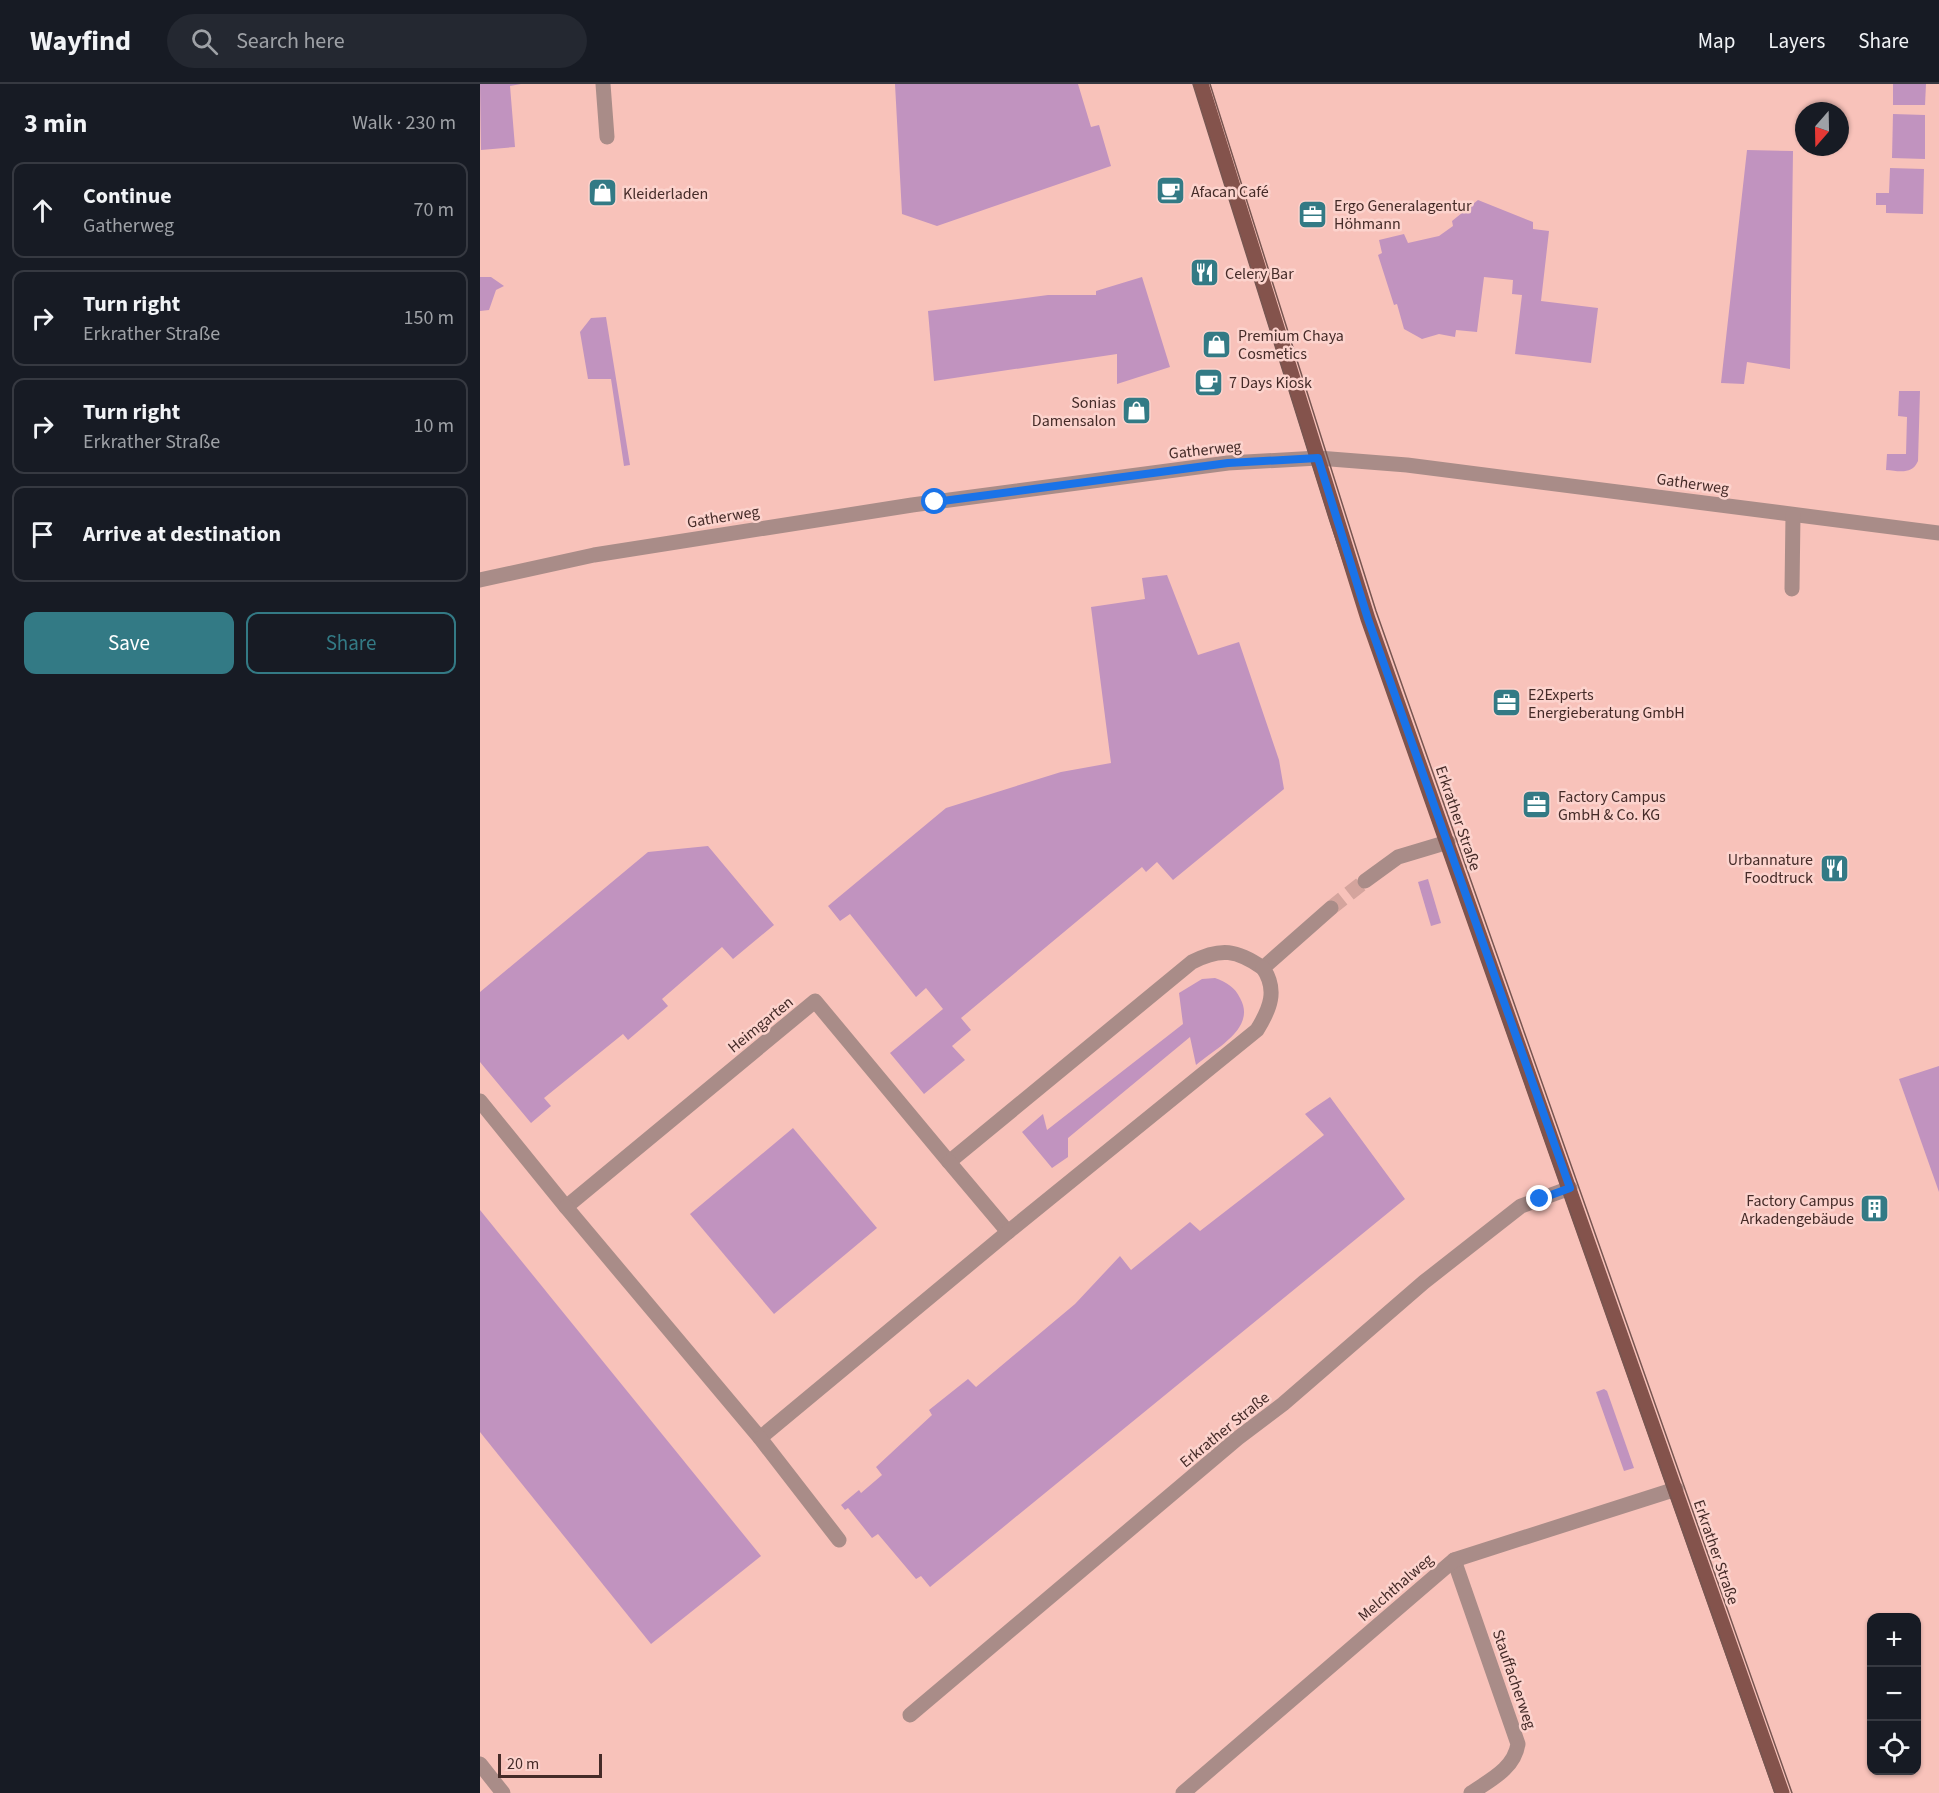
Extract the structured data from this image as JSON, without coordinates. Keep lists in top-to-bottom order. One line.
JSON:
{"streets":{"main road":["Erkrather Straße"],"street":["Gatherweg","Heimgarten","Melchthalweg","Stauffacherweg"]},"crossings":[["Gatherweg","Erkrather Straße"],["Erkrather Straße","Melchthalweg"],["Melchthalweg","Stauffacherweg"]],"places":{"cafe":["Afacan Café","7 Days Kiosk"],"shop":["Kleiderladen","Premium Chaya Cosmetics","Sonias Damensalon"],"office":["Ergo Generalagentur Höhmann","E2Experts Energieberatung GmbH","Factory Campus GmbH & Co. KG"],"restaurant":["Celery Bar","Urbannature Foodtruck"],"building":["Factory Campus Arkadengebäude"]},"scale_bar":"20 m","north":"bottom","page":{"header":"Wayfind","search":"Search here","nav":["Map","Layers","Share"],"heading":["3 min","Walk · 230 m"],"list":[["Continue","Gatherweg","70 m"],["Turn right","Erkrather Straße","150 m"],["Turn right","Erkrather Straße","10 m"],"Arrive at destination"],"buttons":["Save","Share"],"map_buttons":["+","−"],"scale":"20 m"}}
